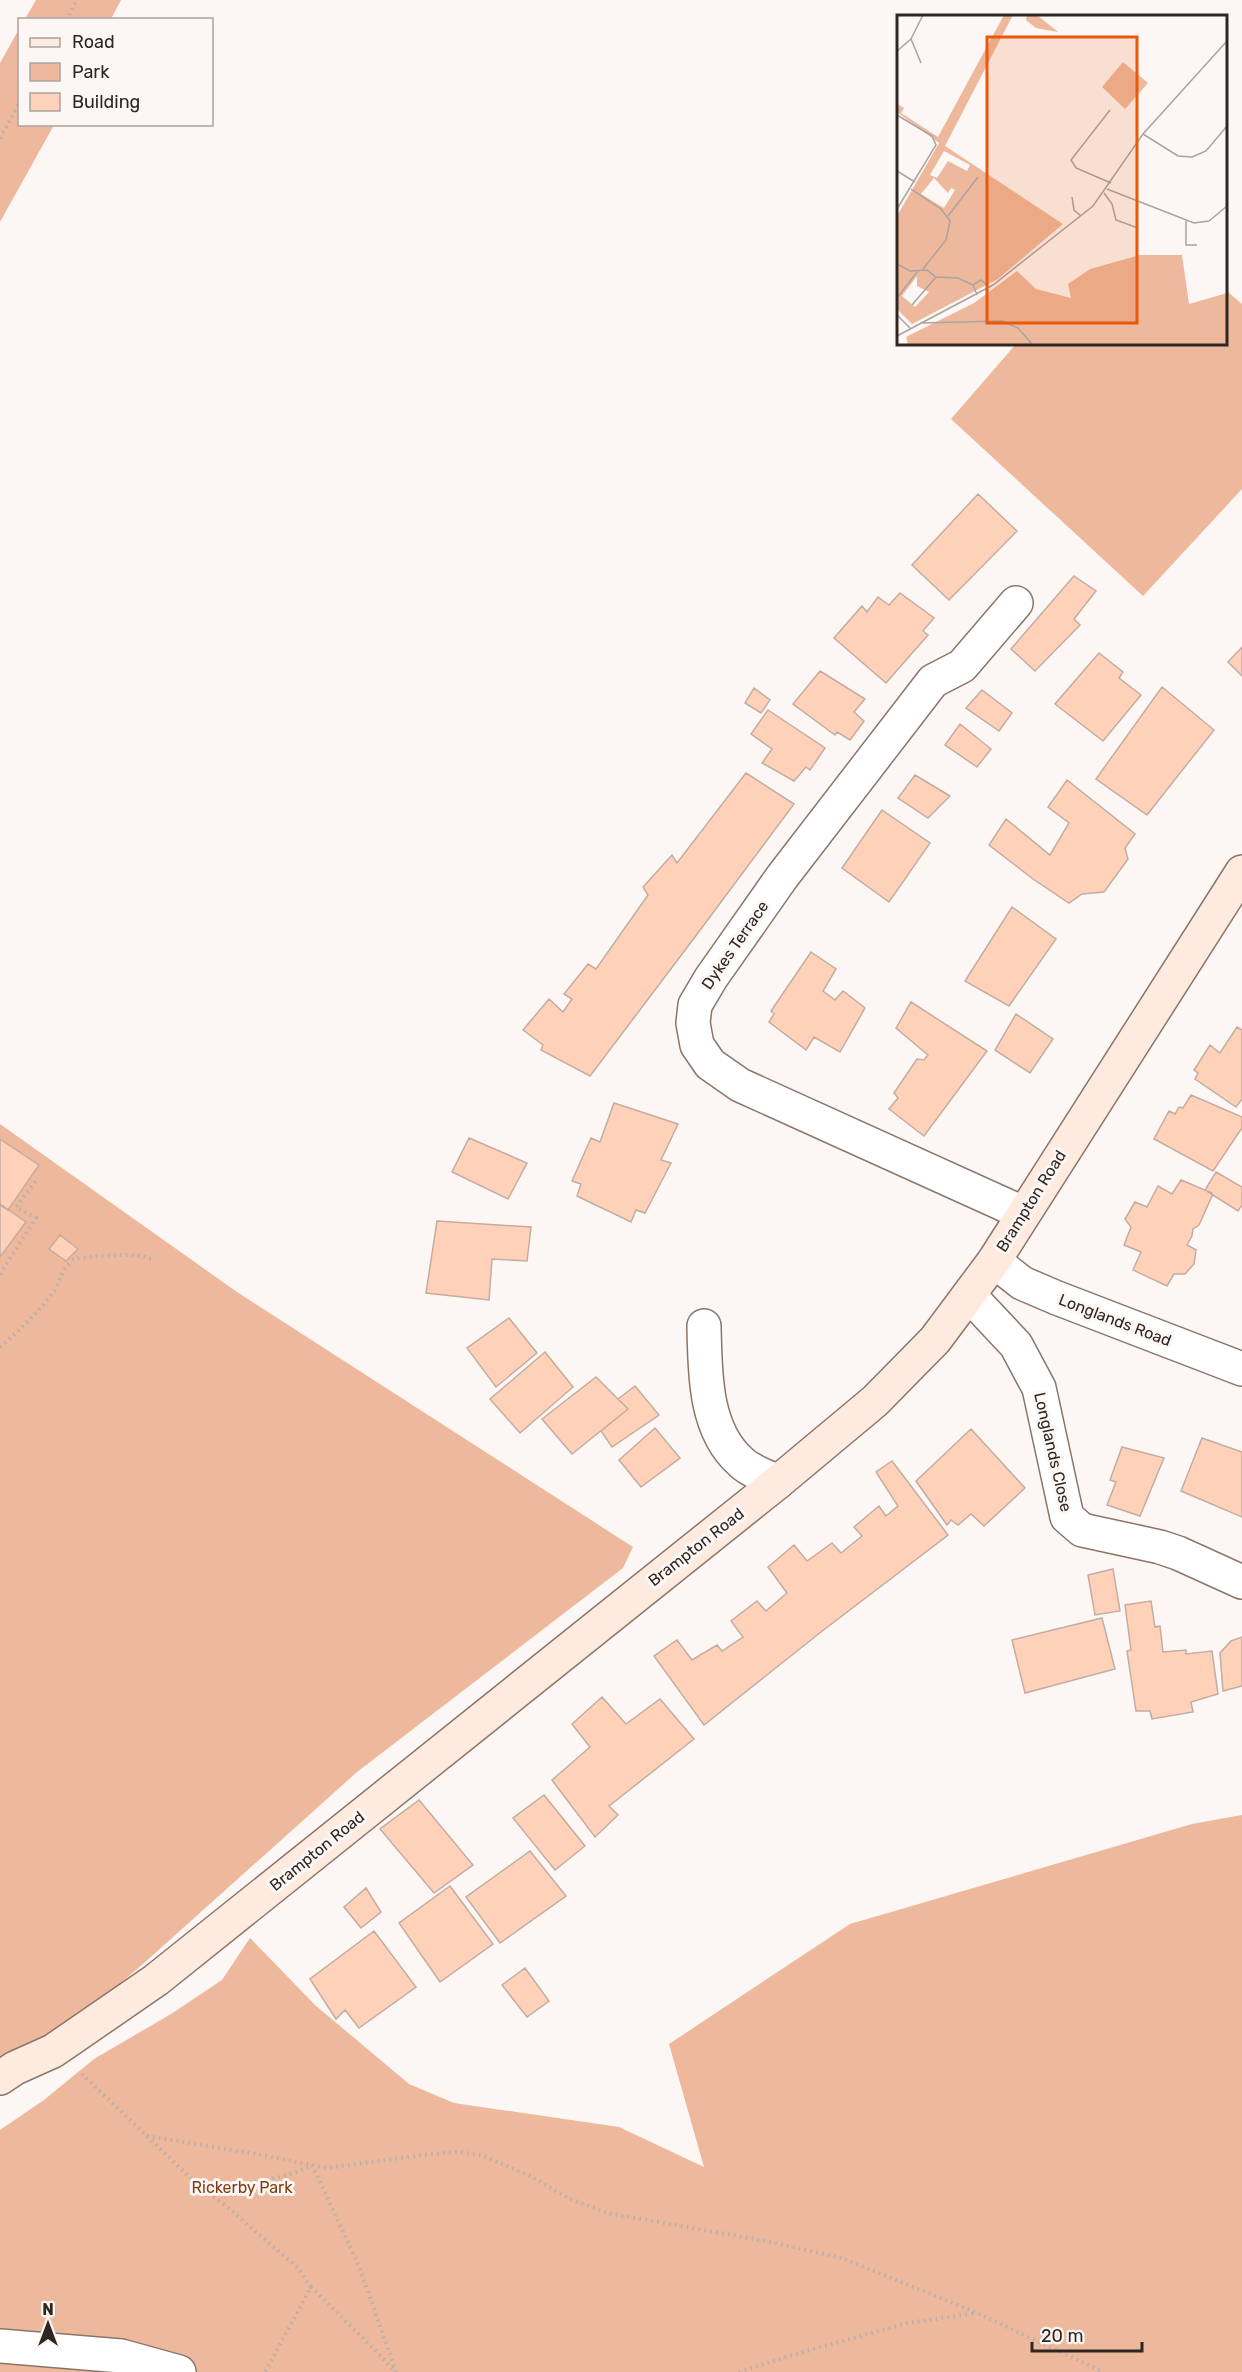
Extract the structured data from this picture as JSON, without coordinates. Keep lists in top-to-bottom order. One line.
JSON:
{"streets":{"main road":["Brampton Road"],"street":["Dykes Terrace","Longlands Road","Longlands Close"]},"crossings":[["Dykes Terrace","Brampton Road"],["Brampton Road","Longlands Road"],["Brampton Road","Longlands Close"]],"parks":["Rickerby Park"],"legend":["Road","Park","Building"],"scale_bar":"20 m","north":"top"}
